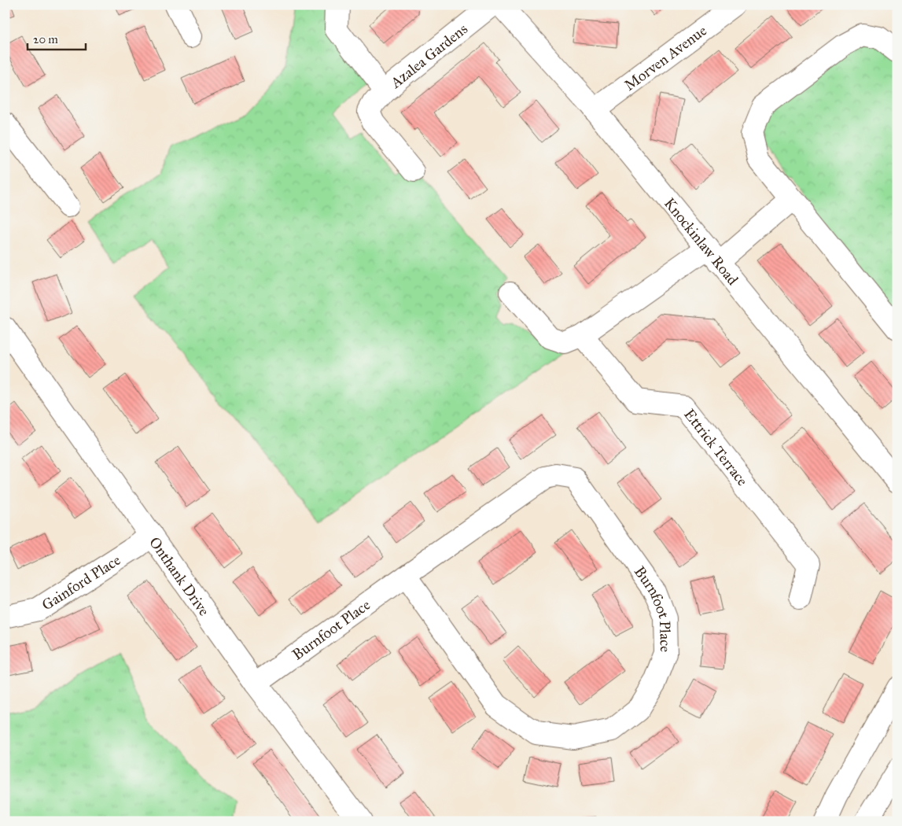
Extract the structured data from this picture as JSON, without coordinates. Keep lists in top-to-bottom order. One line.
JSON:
{"streets":{"street":["Azalea Gardens","Morven Avenue","Knockinlaw Road","Ettrick Terrace","Onthank Drive","Gainford Place","Burnfoot Place"]},"crossings":[["Morven Avenue","Knockinlaw Road"],["Onthank Drive","Gainford Place"],["Onthank Drive","Burnfoot Place"]],"scale_bar":"20 m"}
